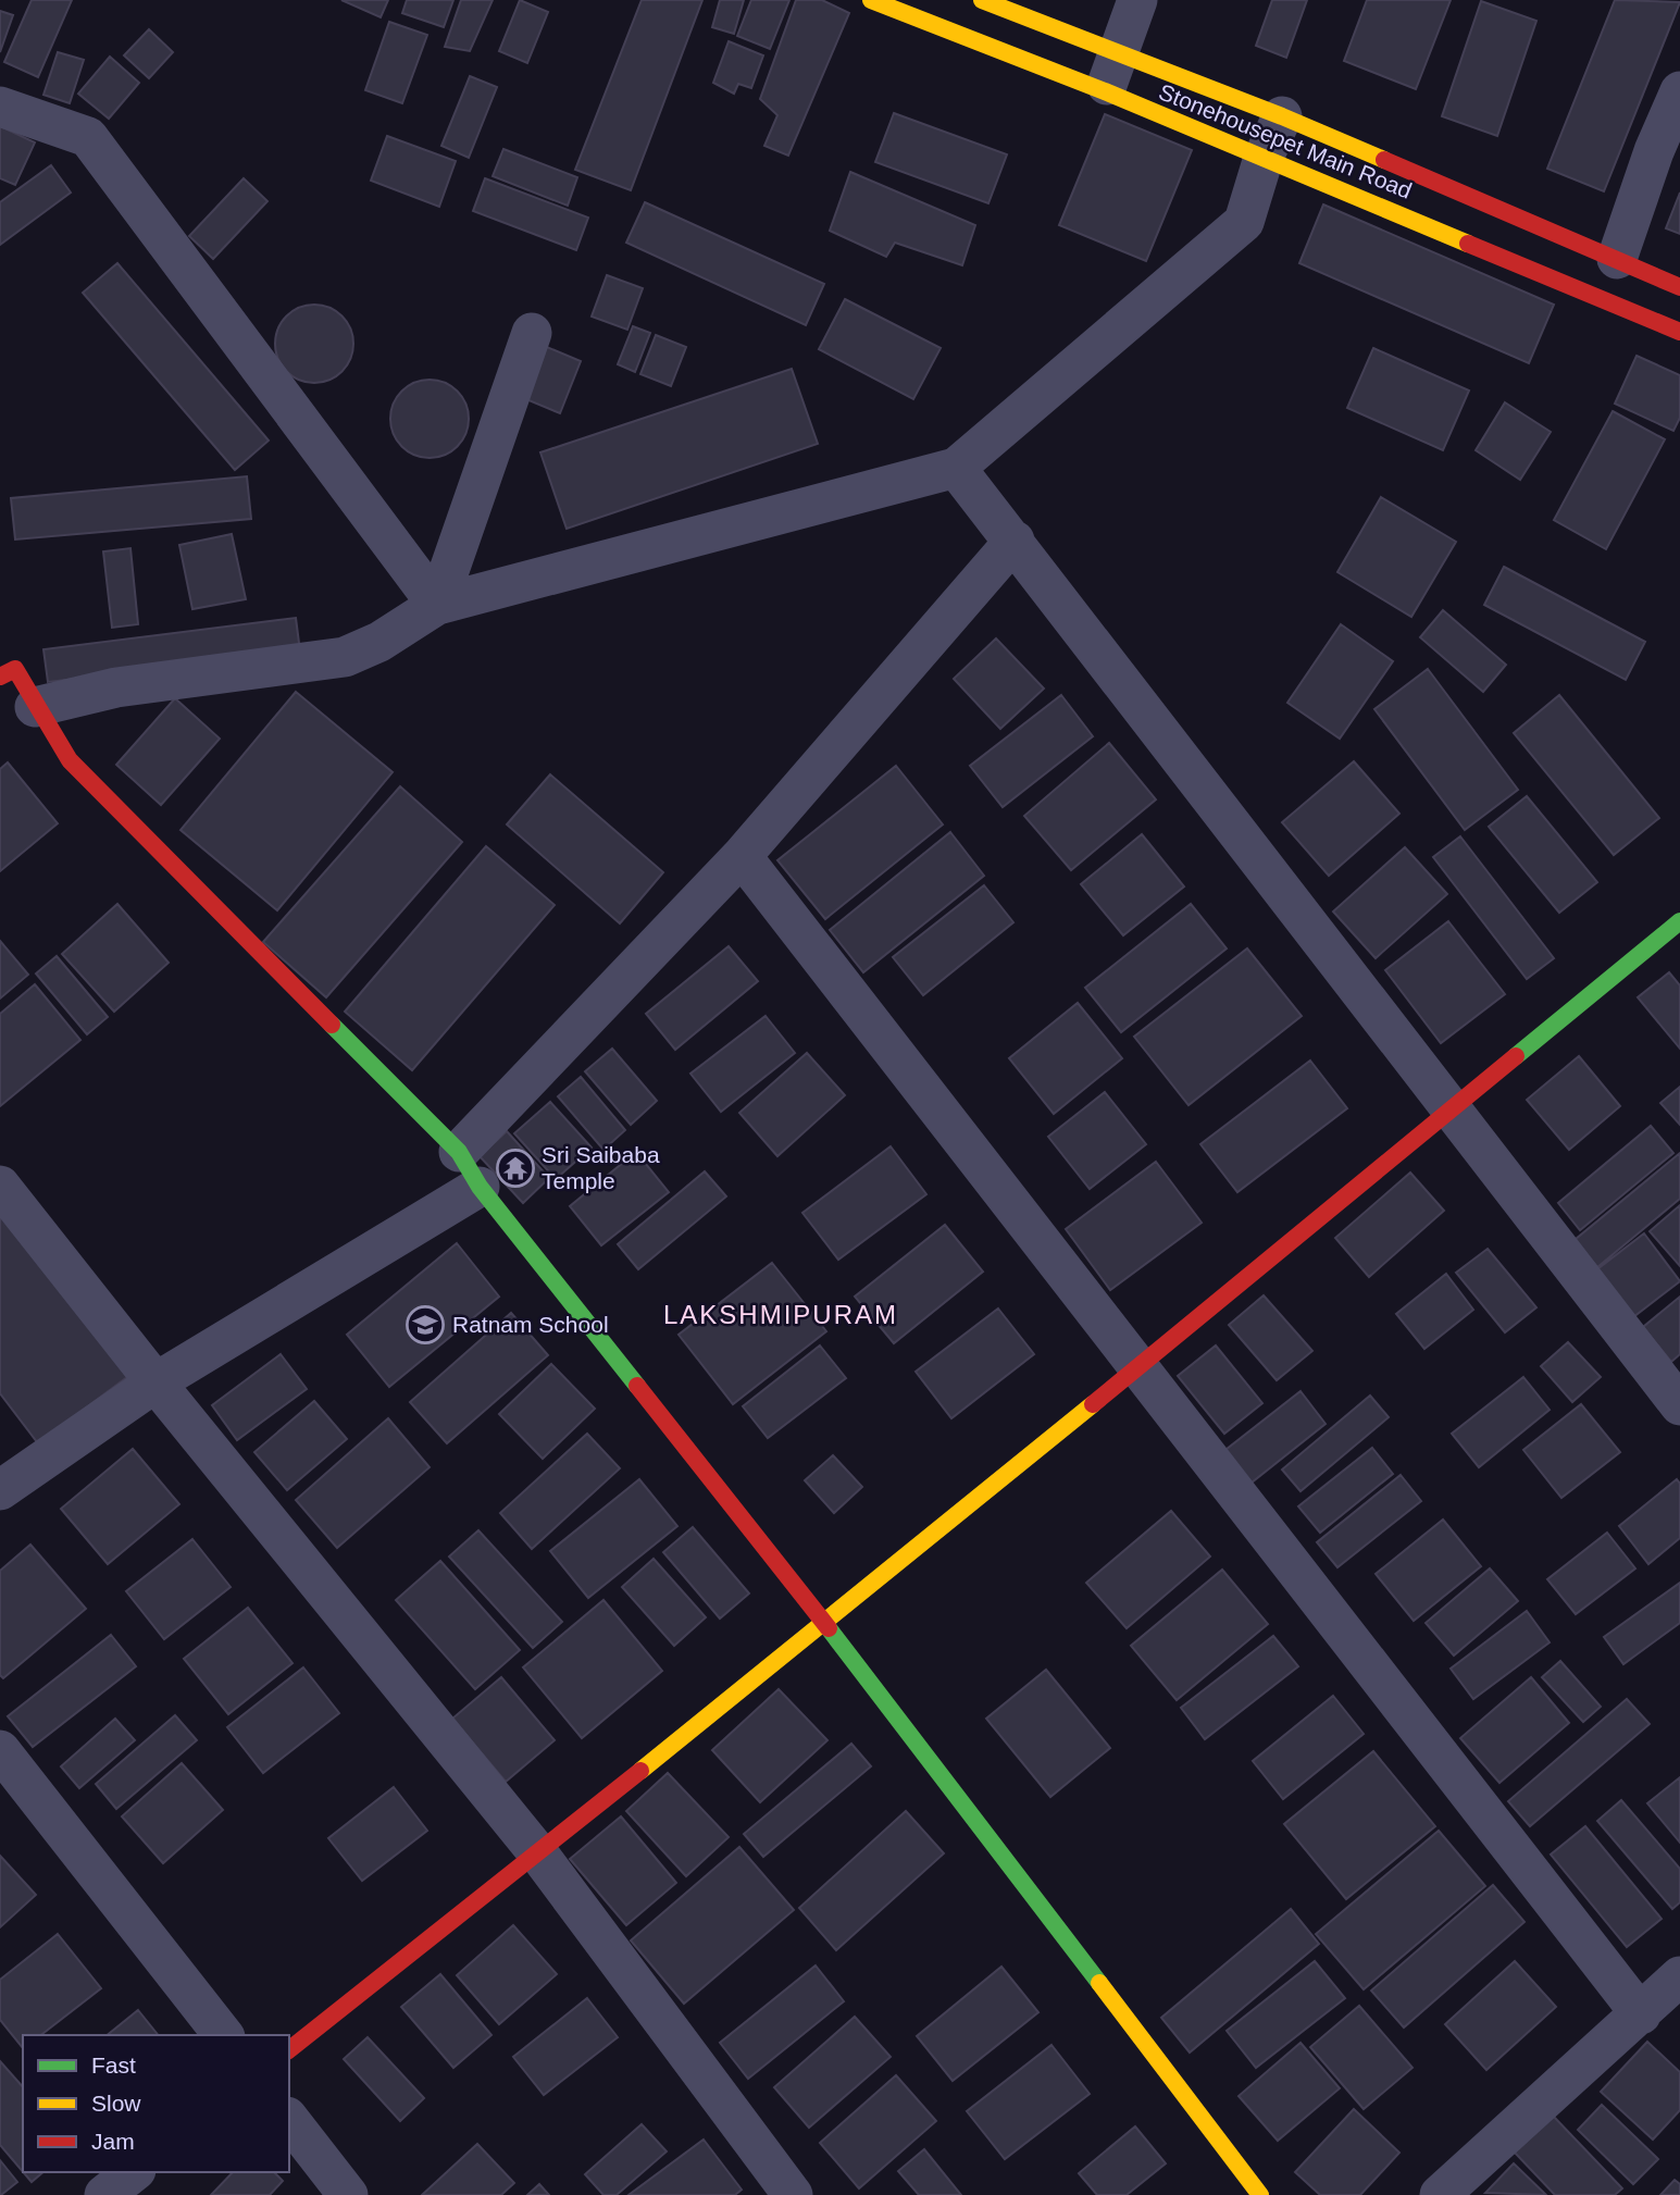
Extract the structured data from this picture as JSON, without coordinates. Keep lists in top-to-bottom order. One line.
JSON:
{"streets":{"street":["Stonehousepet Main Road"]},"districts":["LAKSHMIPURAM"],"places":{"temple":["Sri Saibaba Temple"],"school or university":["Ratnam School"]},"legend":["Fast","Slow","Jam"]}
